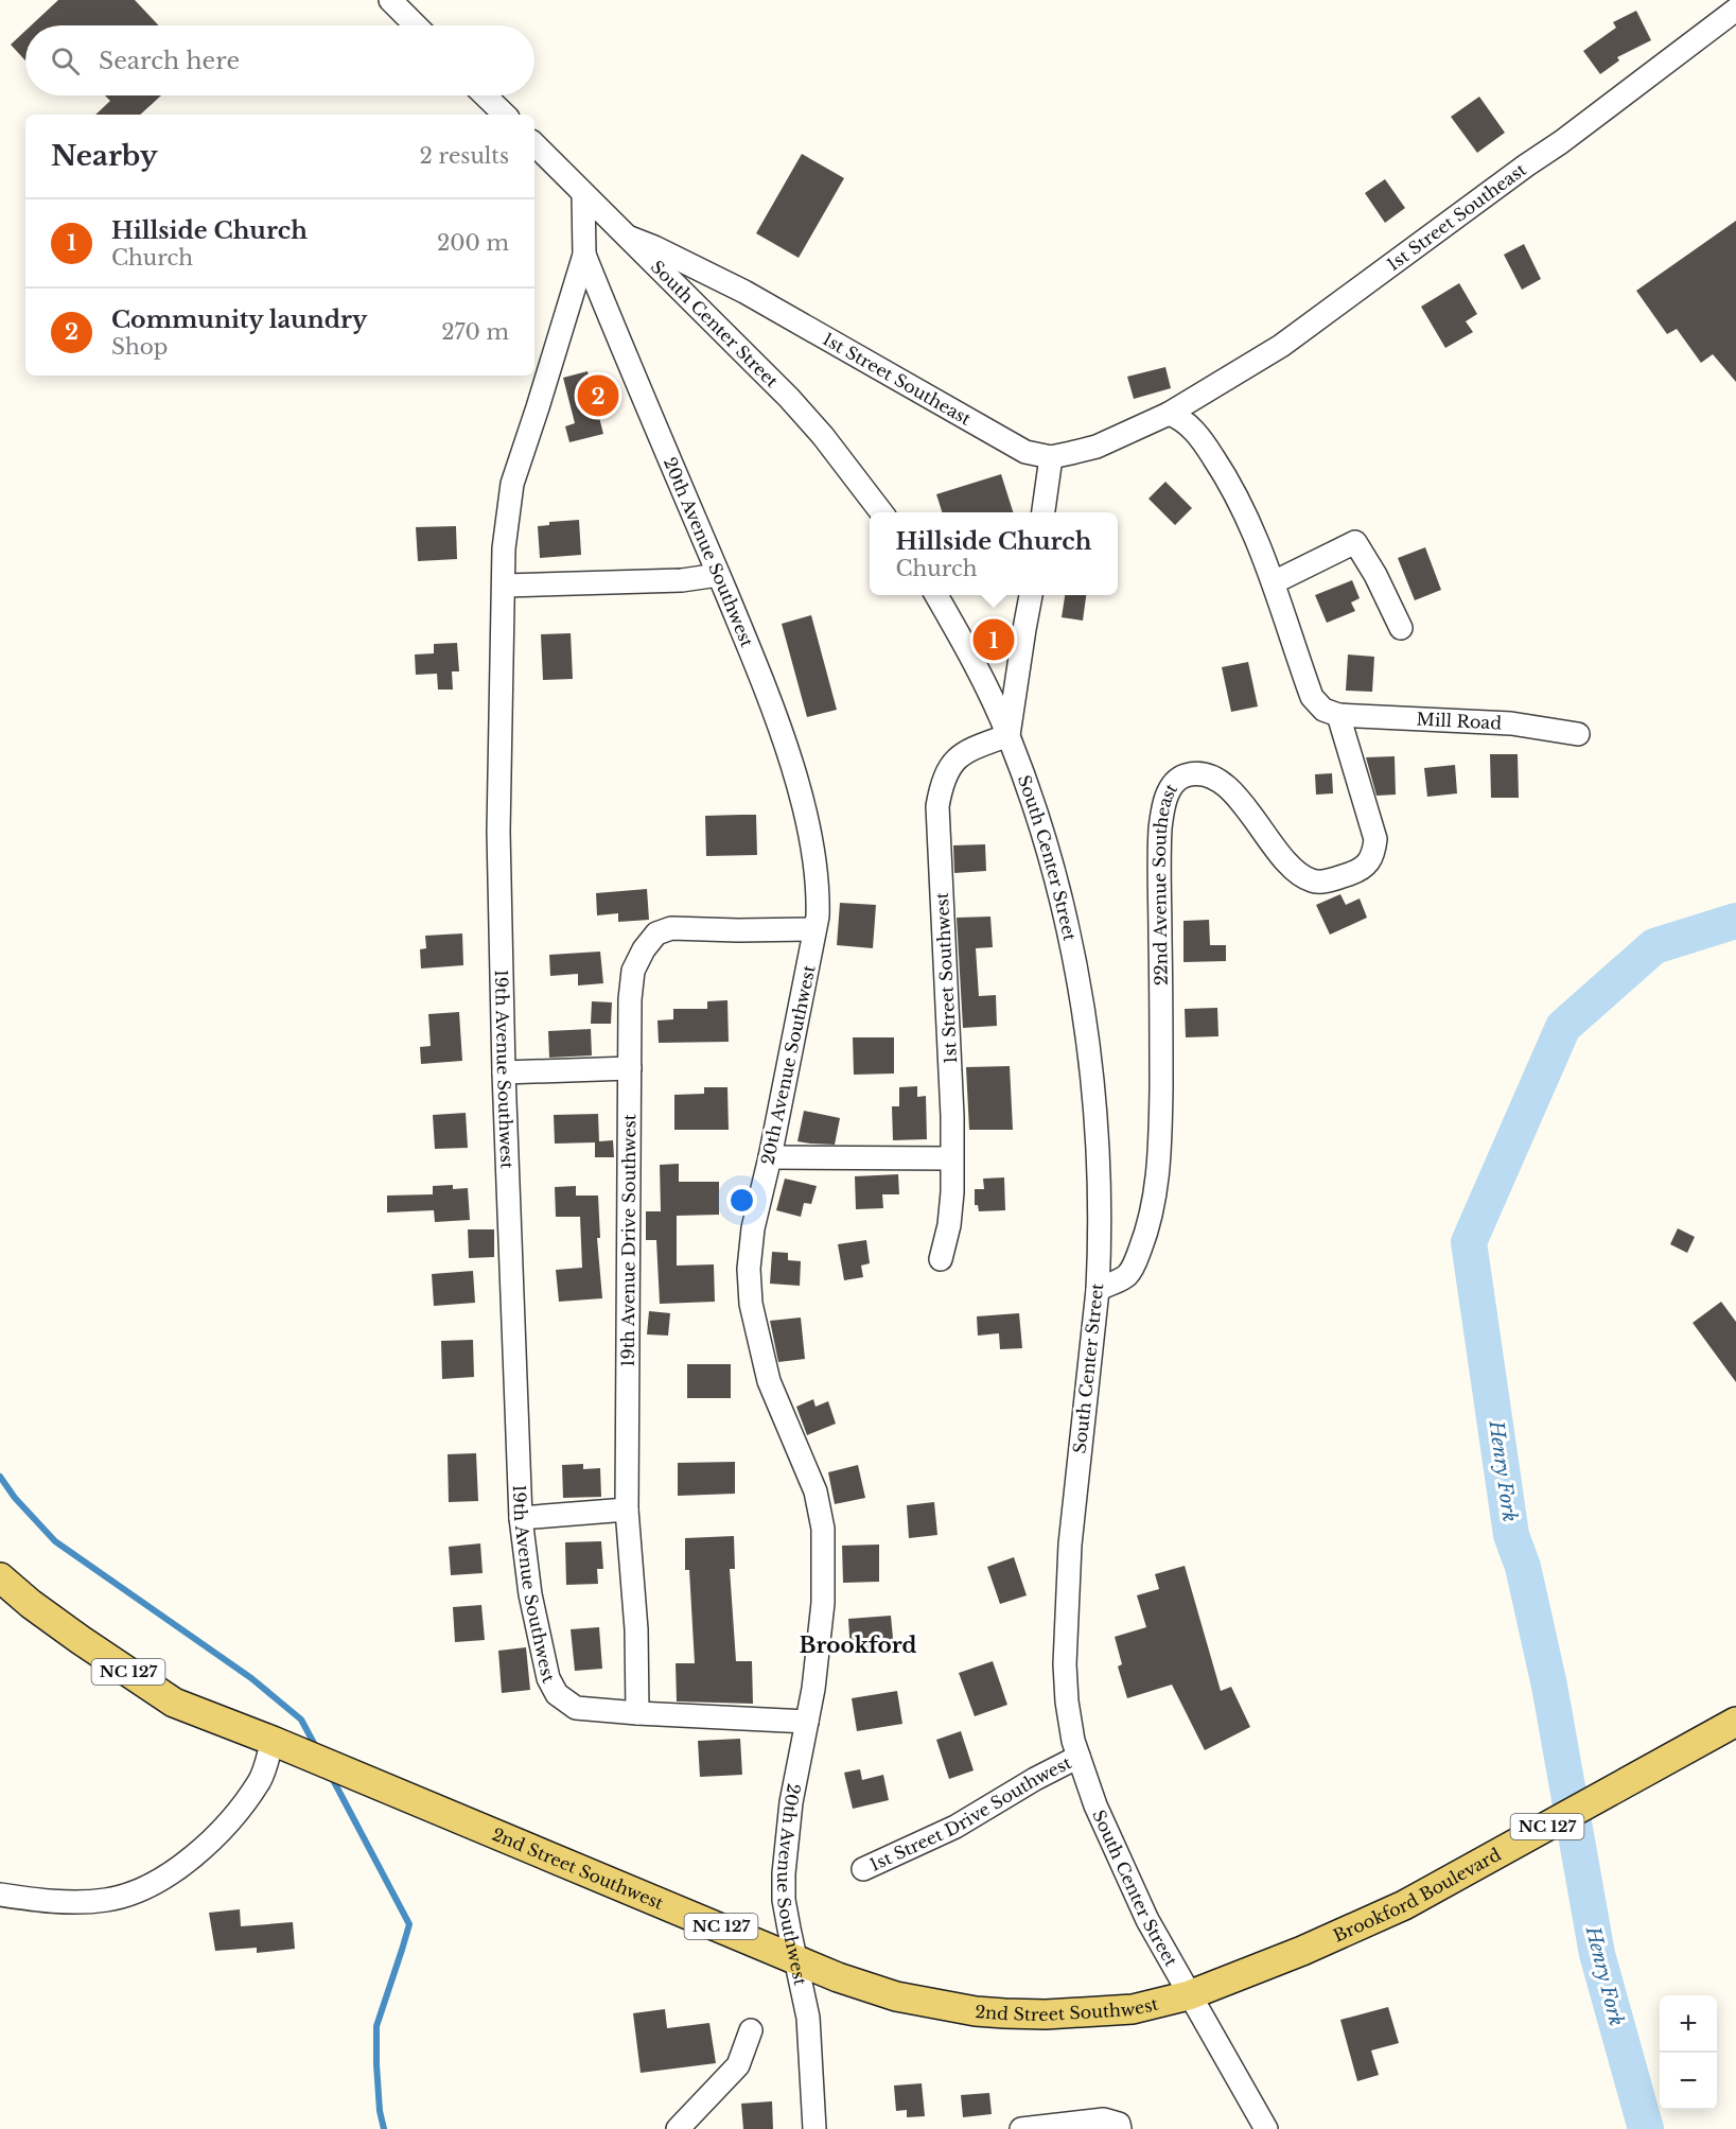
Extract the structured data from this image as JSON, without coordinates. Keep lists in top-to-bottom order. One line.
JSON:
{"streets":{"main road":["NC 127","2nd Street Southwest","Brookford Boulevard"],"street":["1st Street Southeast","South Center Street","20th Avenue Southwest","Mill Road","22nd Avenue Southeast","1st Street Southwest","19th Avenue Southwest","19th Avenue Drive Southwest","1st Street Drive Southwest"]},"crossings":[["1st Street Southeast","South Center Street"],["South Center Street","22nd Avenue Southeast"],["South Center Street","1st Street Southwest"],["South Center Street","19th Avenue Southwest"],["South Center Street","1st Street Drive Southwest"],["South Center Street","2nd Street Southwest"],["South Center Street","Brookford Boulevard"],["20th Avenue Southwest","19th Avenue Southwest"],["20th Avenue Southwest","19th Avenue Drive Southwest"],["20th Avenue Southwest","2nd Street Southwest"],["Mill Road","22nd Avenue Southeast"],["19th Avenue Southwest","19th Avenue Drive Southwest"],["NC 127","2nd Street Southwest"],["2nd Street Southwest","Brookford Boulevard"]],"districts":["Brookford"],"water":["Henry Fork"],"page":{"search":"Search here","heading":["Nearby","2 results"],"list":[{"mark":"1","name":"Hillside Church","note":"Church","value":"200 m"},{"mark":"2","name":"Community laundry","note":"Shop","value":"270 m"}],"pins":["2","1"],"popup":["Hillside Church","Church"],"map_buttons":["+","−"]}}
